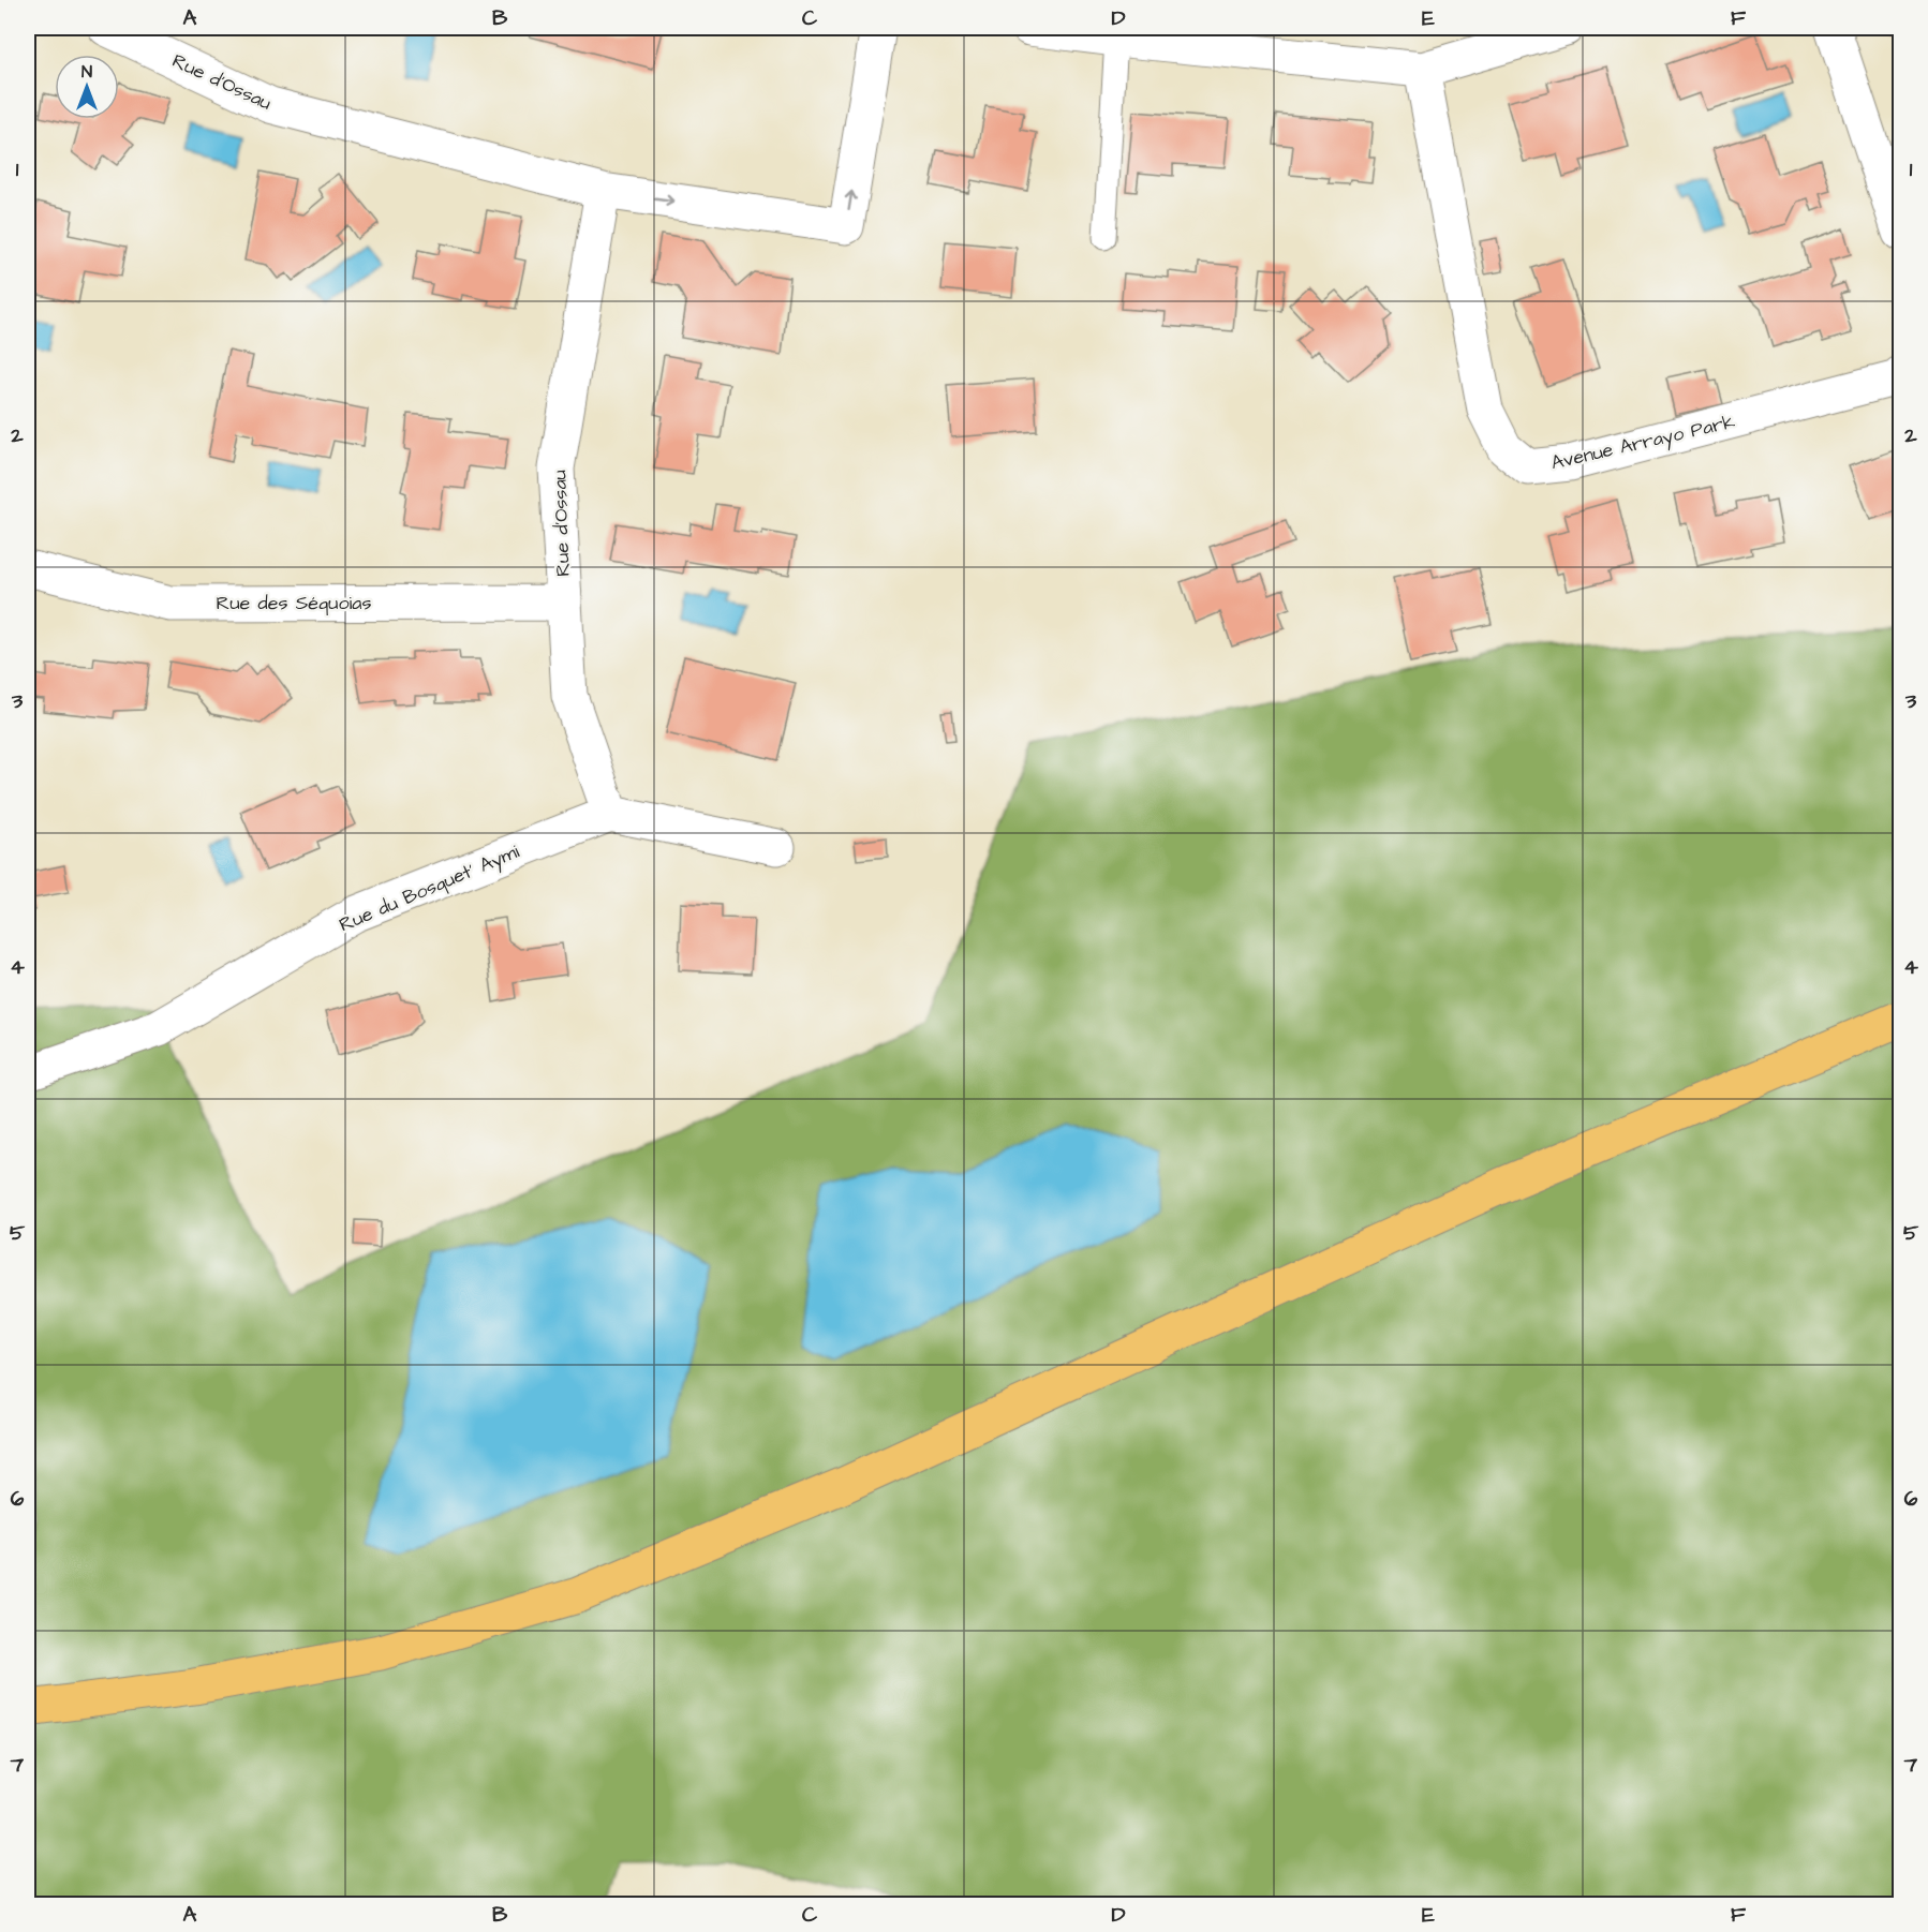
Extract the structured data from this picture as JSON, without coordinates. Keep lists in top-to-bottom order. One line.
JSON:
{"streets":{"street":["Rue d'Ossau","Avenue Arrayo Park","Rue des Séquoias","Rue du Bosquet' Aymi"]},"crossings":[["Rue d'Ossau","Rue des Séquoias"],["Rue d'Ossau","Rue du Bosquet' Aymi"]],"north":"top","grid":{"columns":["A","B","C","D","E","F"],"rows":["1","2","3","4","5","6","7"]}}
